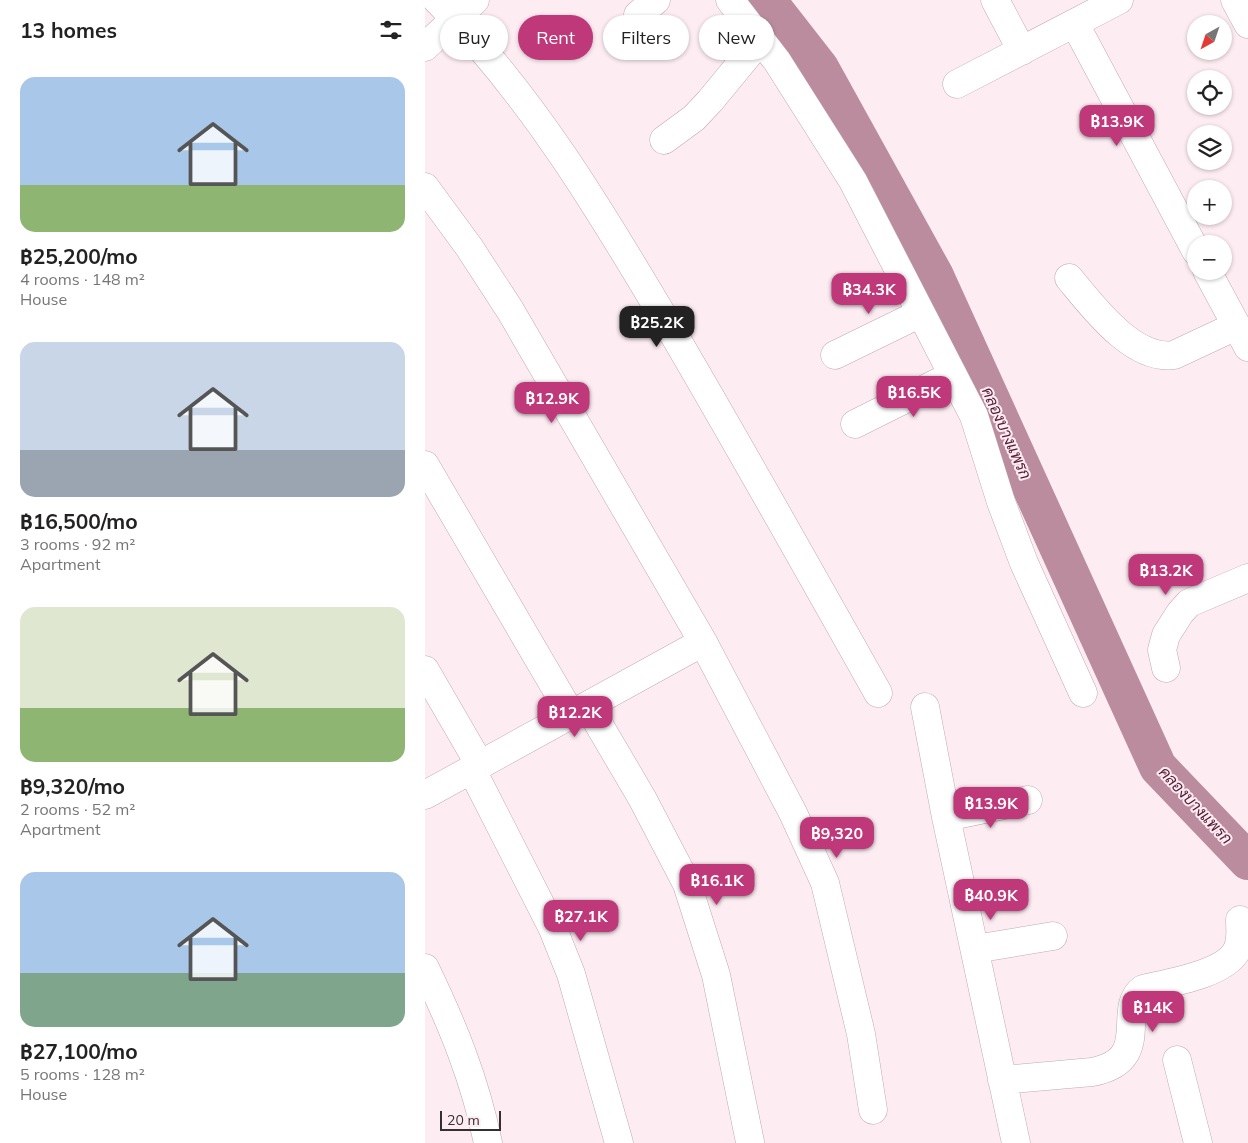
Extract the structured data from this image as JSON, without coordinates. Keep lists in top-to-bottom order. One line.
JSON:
{"water":["คลองบางแพรก"],"scale_bar":"20 m","north":"bottom left","page":{"heading":"13 homes","map_buttons":["+","−"],"chip":["Buy","Rent","Filters","New"],"list":[{"name":"฿25,200/mo","note":"4 rooms · 148 m² · House"},{"name":"฿16,500/mo","note":"3 rooms · 92 m² · Apartment"},{"name":"฿9,320/mo","note":"2 rooms · 52 m² · Apartment"},{"name":"฿27,100/mo","note":"5 rooms · 128 m² · House"}],"price":["฿13.9K","฿34.3K","฿25.2K","฿16.5K","฿12.9K","฿13.2K","฿12.2K","฿13.9K","฿9,320","฿16.1K","฿40.9K","฿27.1K","฿14K"],"scale":"20 m"}}
